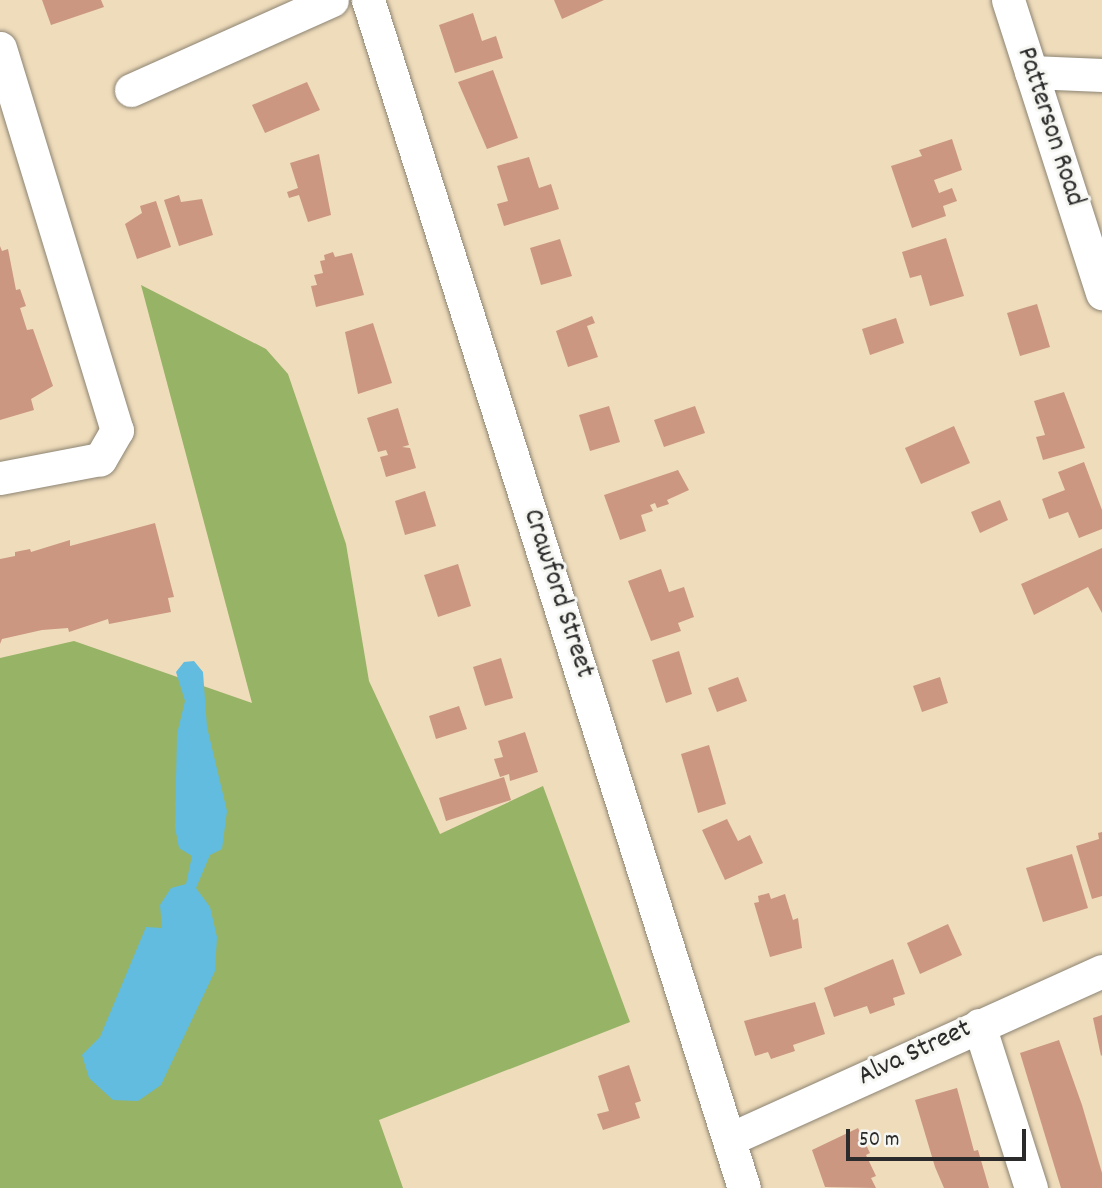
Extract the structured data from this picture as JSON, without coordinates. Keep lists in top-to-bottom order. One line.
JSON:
{"streets":{"street":["Patterson Road","Crawford Street","Alva Street"]},"crossings":[["Crawford Street","Alva Street"]],"scale_bar":"50 m"}
